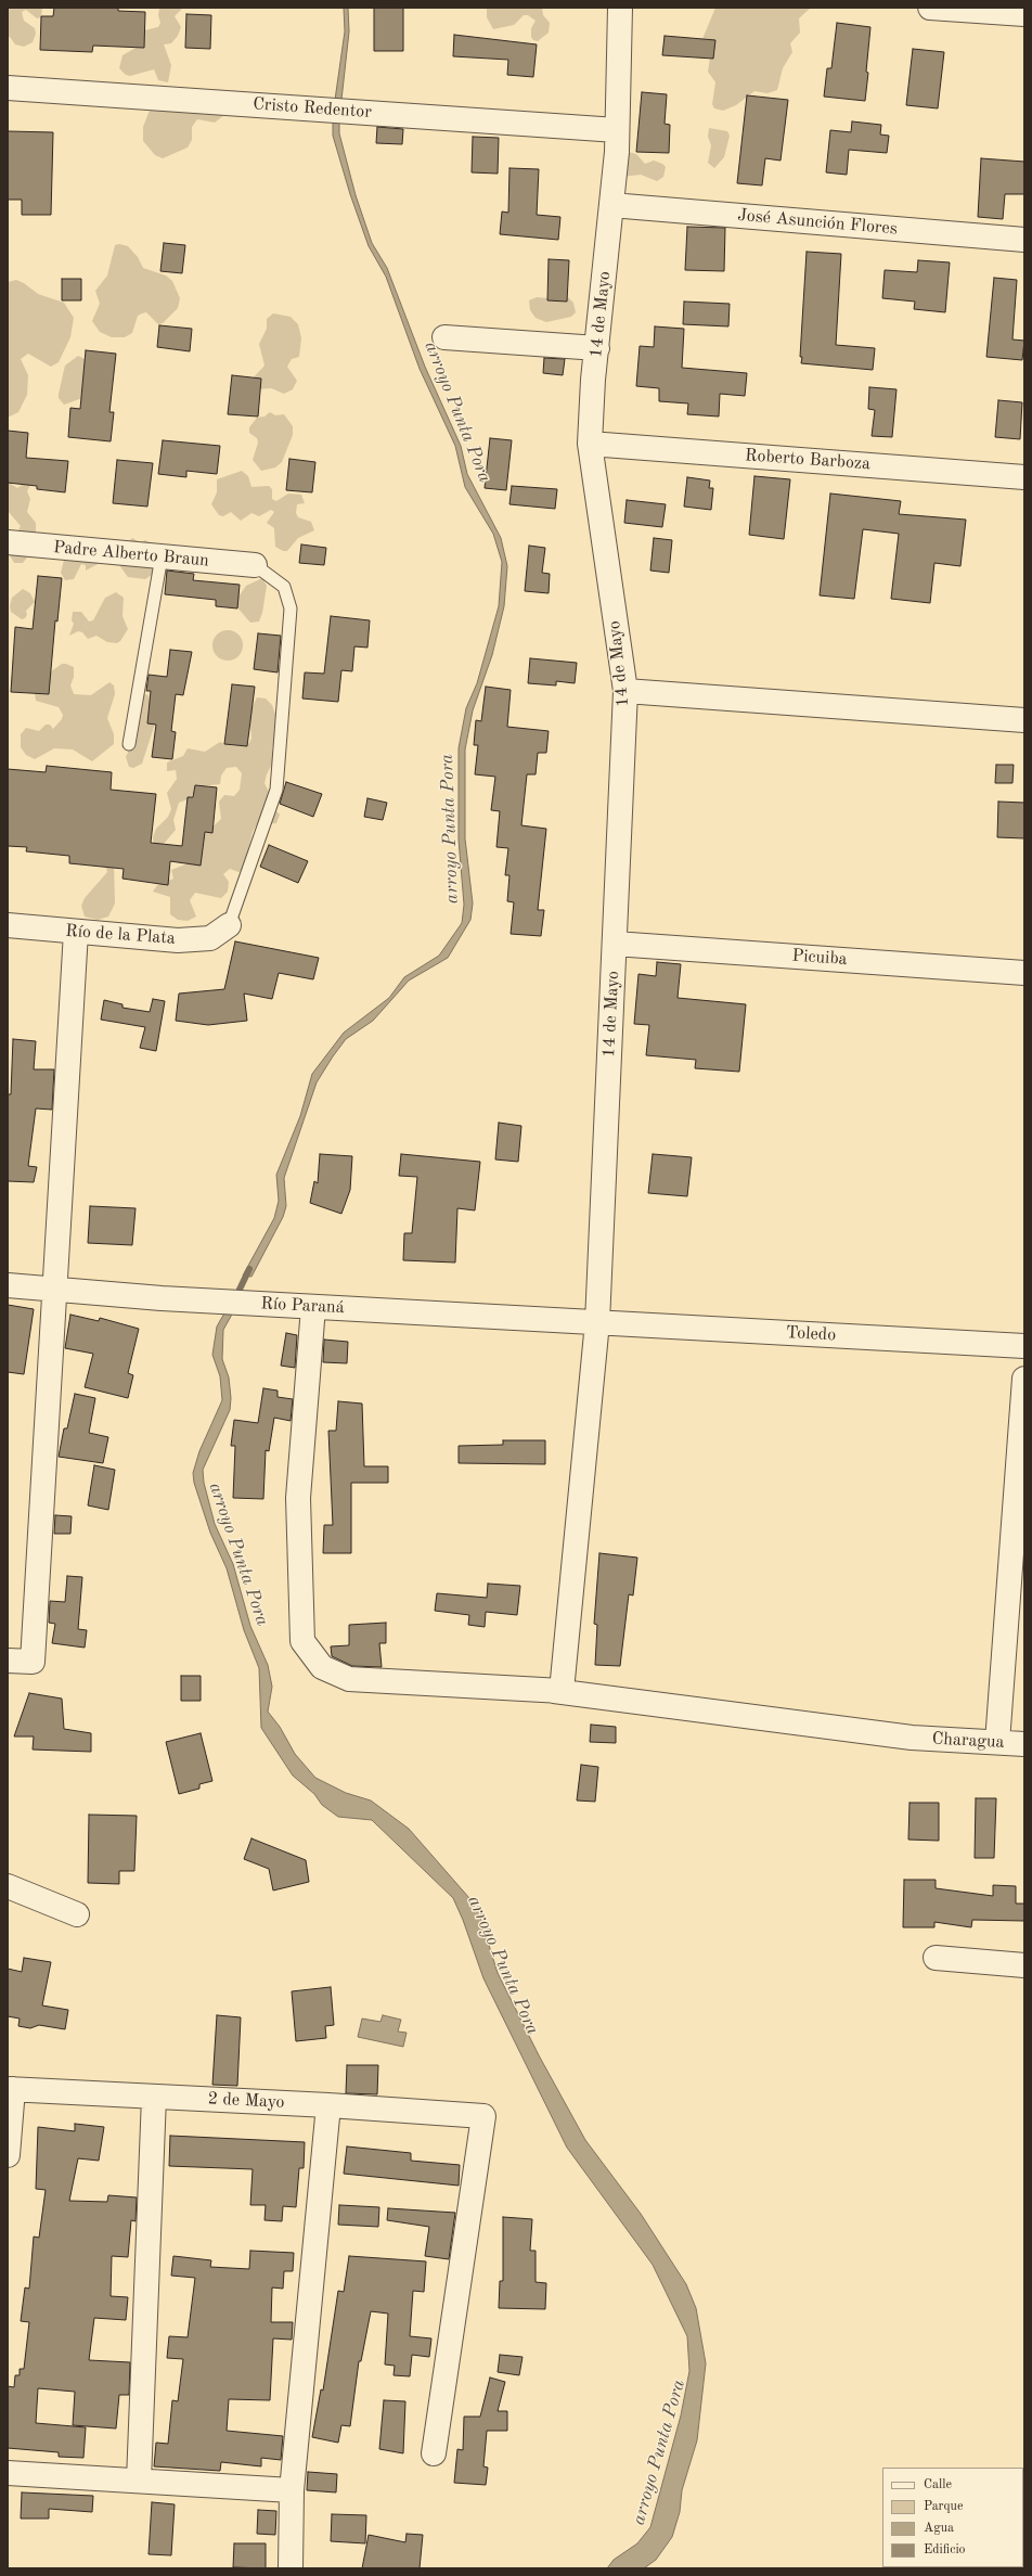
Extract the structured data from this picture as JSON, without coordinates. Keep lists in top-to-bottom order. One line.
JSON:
{"streets":{"street":["Cristo Redentor","José Asunción Flores","14 de Mayo","Roberto Barboza","Padre Alberto Braun","Río de la Plata","Picuiba","Río Paraná","Toledo","Charagua","2 de Mayo"]},"crossings":[["Cristo Redentor","14 de Mayo"],["José Asunción Flores","14 de Mayo"],["14 de Mayo","Roberto Barboza"],["14 de Mayo","Picuiba"],["14 de Mayo","Río Paraná"],["14 de Mayo","Toledo"],["14 de Mayo","Charagua"],["Río Paraná","Toledo"],["Río Paraná","Charagua"]],"water":["arroyo Punta Pora"],"legend":["Calle","Parque","Agua","Edificio"]}
